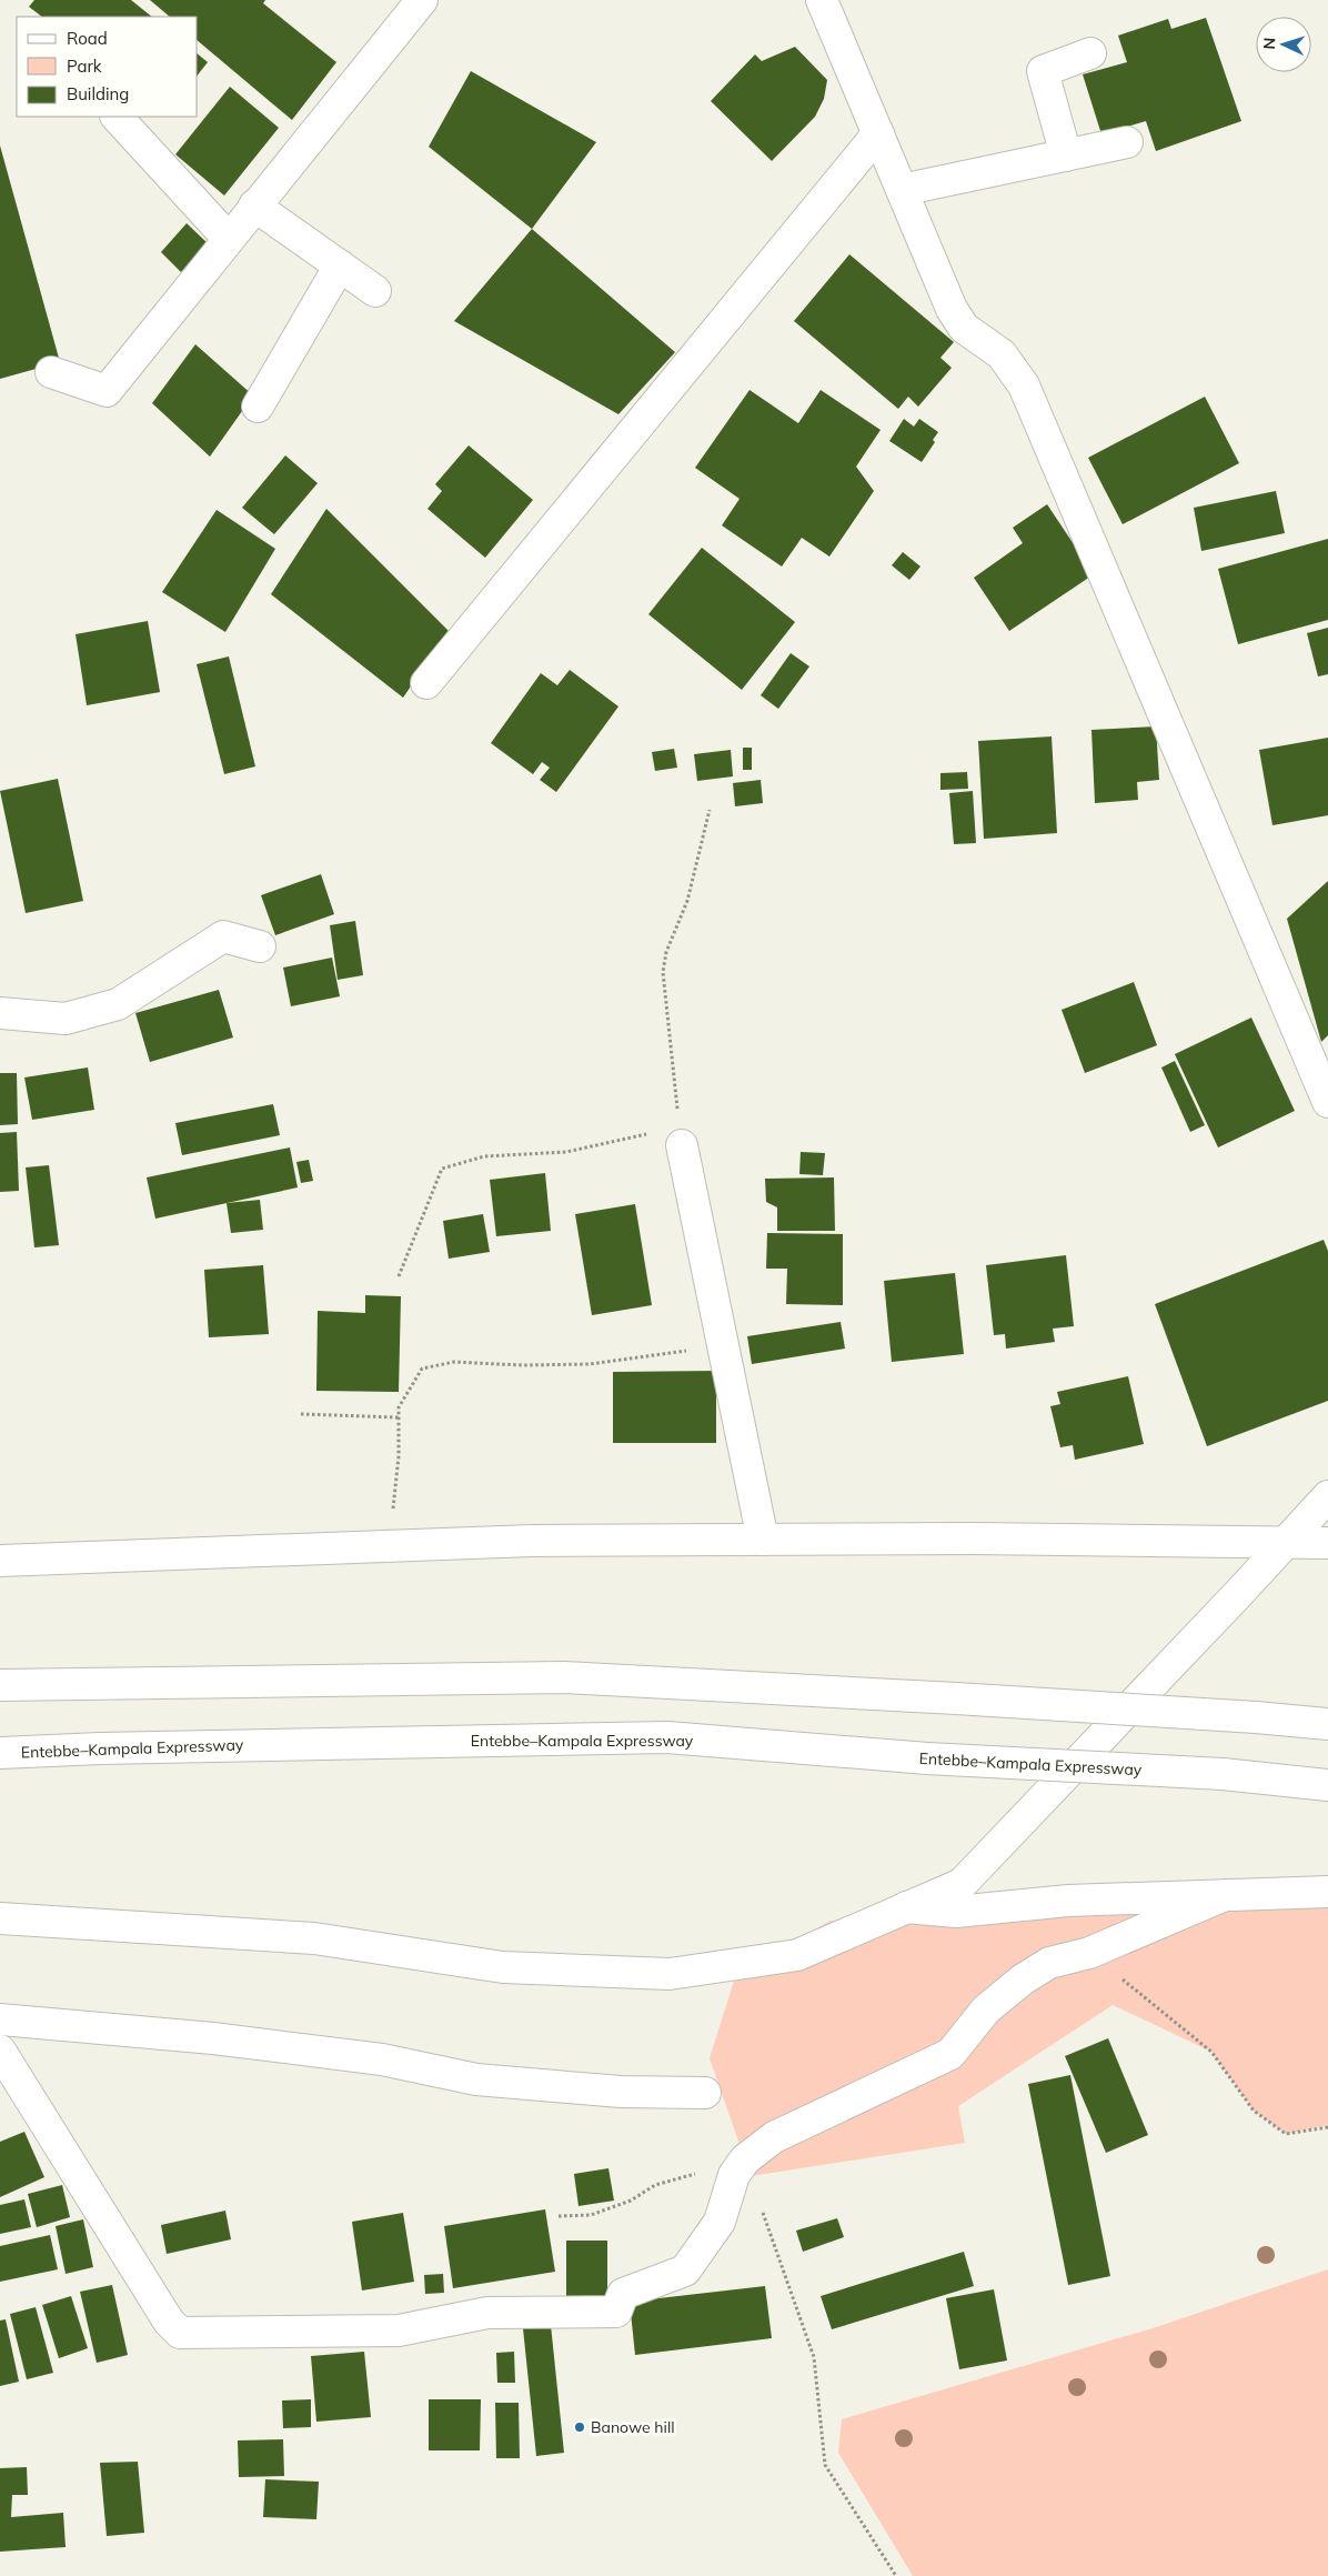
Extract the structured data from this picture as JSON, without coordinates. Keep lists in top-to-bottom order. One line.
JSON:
{"streets":{"main road":["Entebbe–Kampala Expressway"]},"places":["Banowe hill"],"legend":["Road","Park","Building"],"north":"left"}
